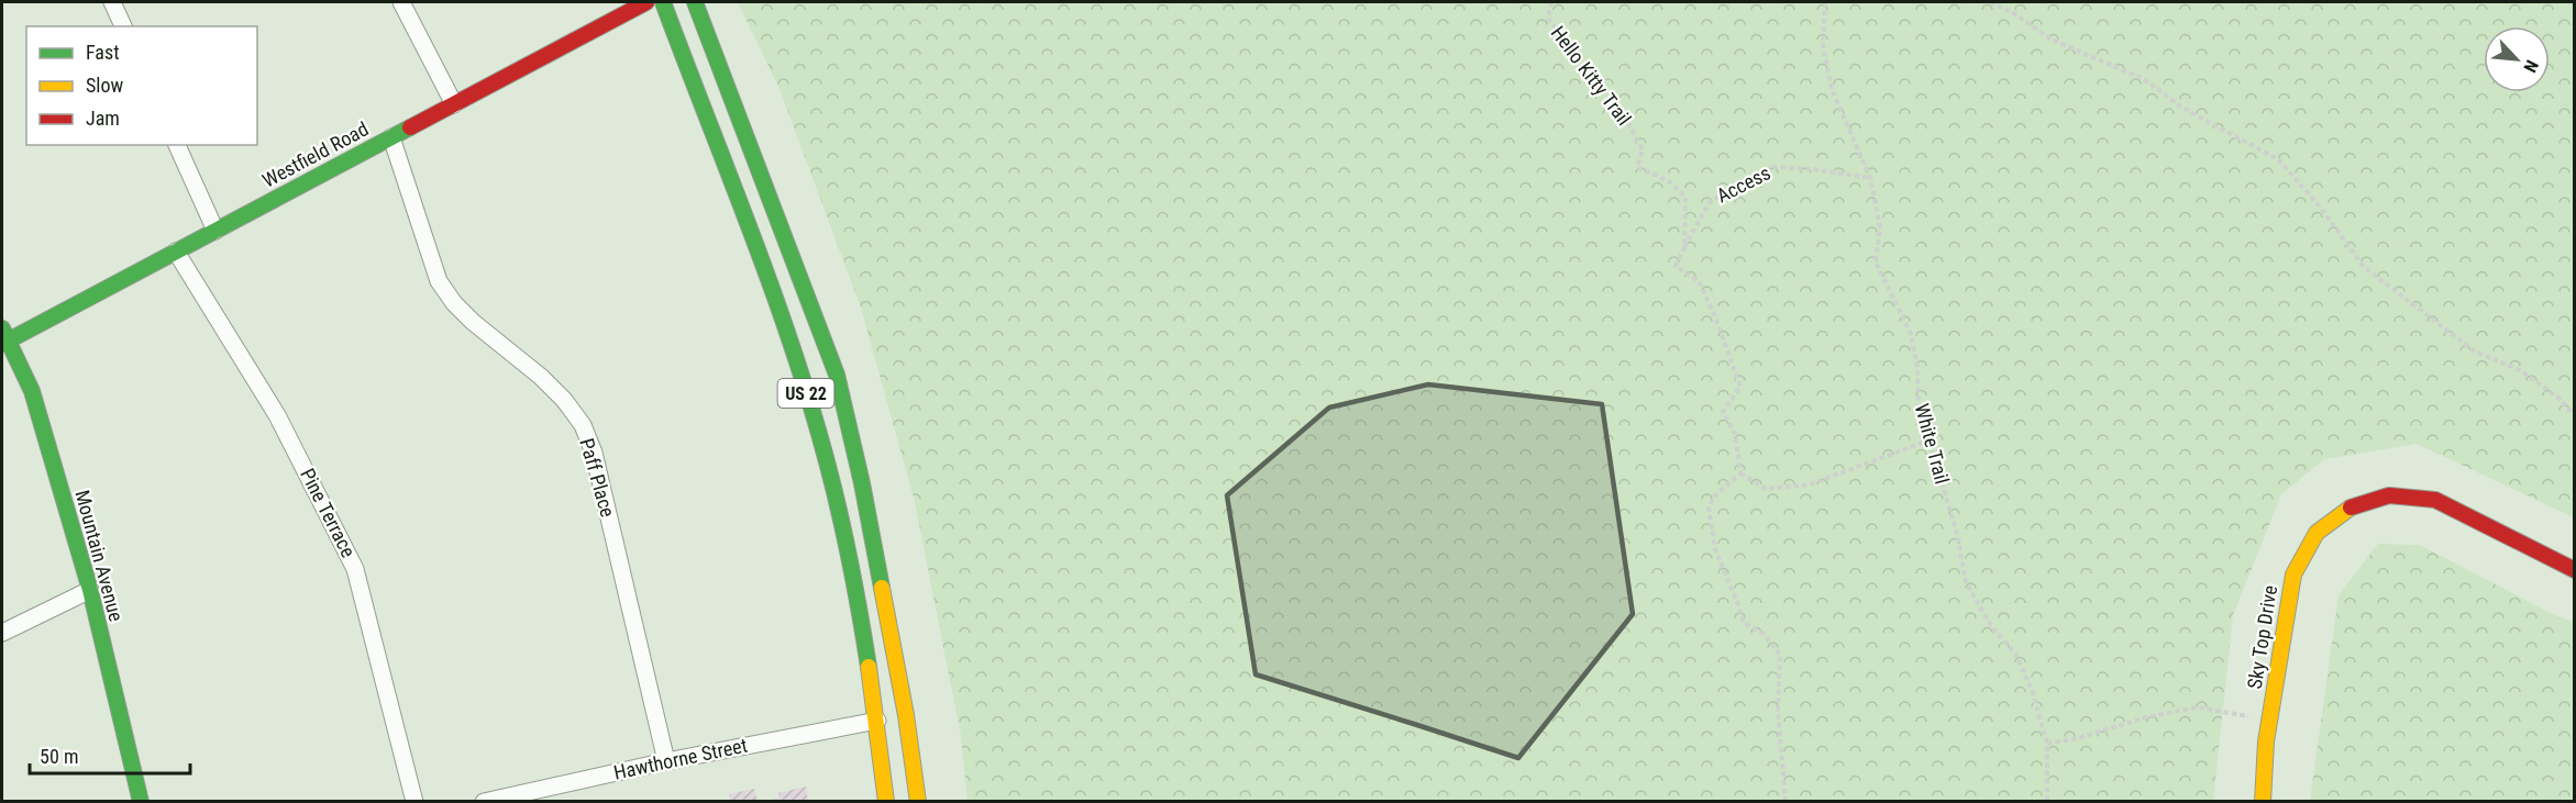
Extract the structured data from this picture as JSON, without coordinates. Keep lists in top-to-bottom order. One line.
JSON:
{"streets":{"main road":["Westfield Road","US 22","Mountain Avenue","Sky Top Drive"],"street":["Paff Place","Pine Terrace","Hawthorne Street"],"path":["Hello Kitty Trail","Access","White Trail"]},"crossings":[["Hello Kitty Trail","Access"],["Westfield Road","Paff Place"],["Westfield Road","Pine Terrace"],["Westfield Road","Mountain Avenue"],["Access","White Trail"],["US 22","Hawthorne Street"],["Paff Place","Hawthorne Street"]],"legend":["Fast","Slow","Jam"],"scale_bar":"50 m","north":"bottom right"}
